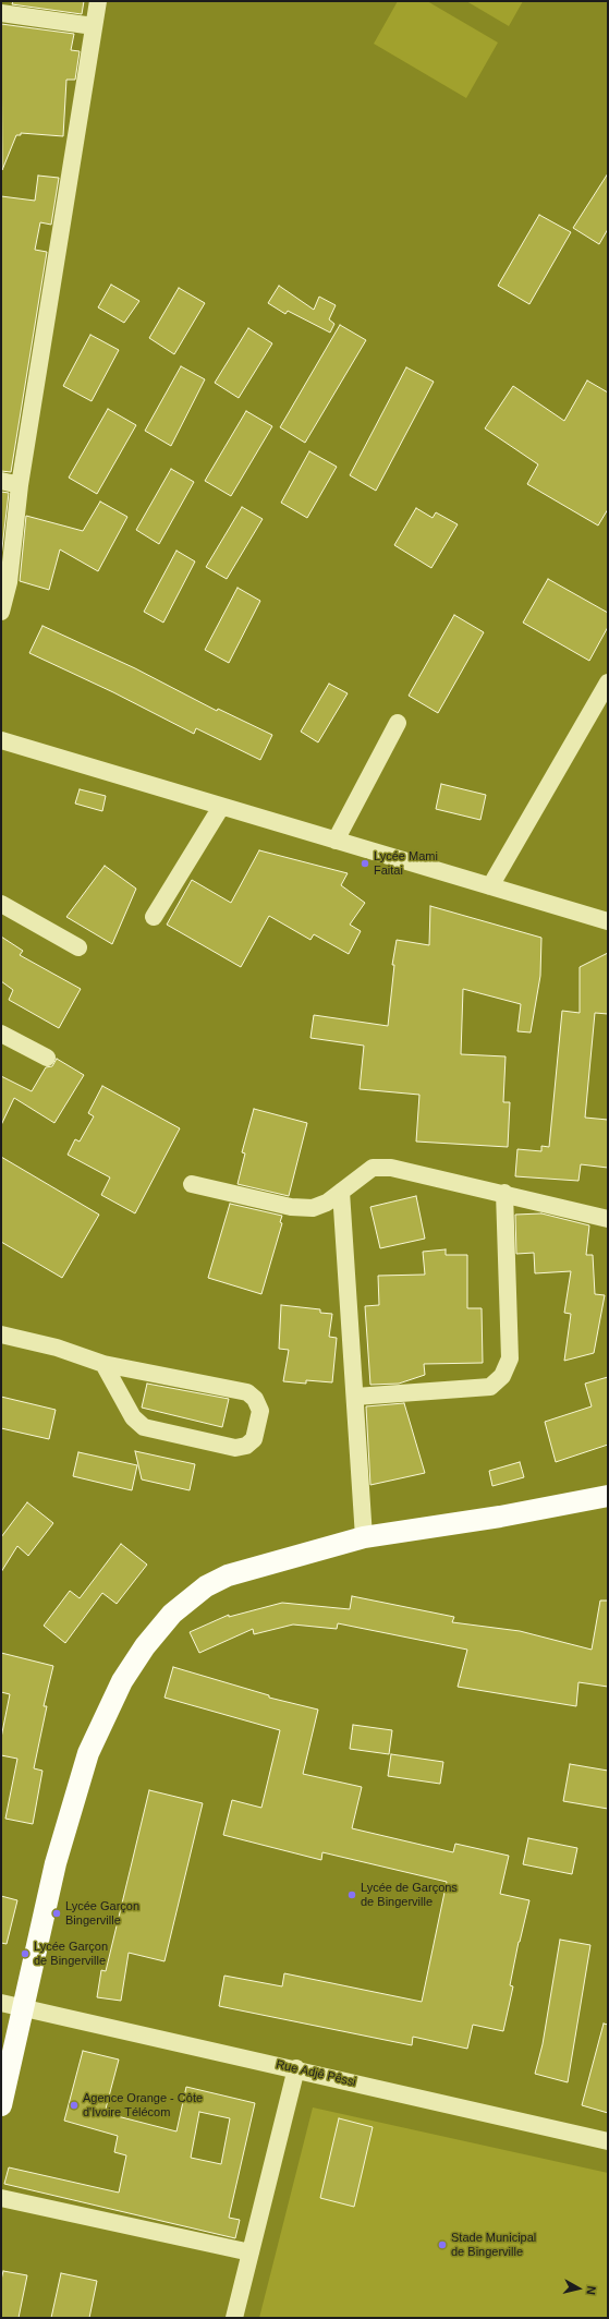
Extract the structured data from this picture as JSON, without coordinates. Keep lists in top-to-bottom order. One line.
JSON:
{"streets":{"street":["Rue Adjê Pêssi"]},"places":["Lycée Mami Faitai","Lycée de Garçons de Bingerville","Lycée Garçon Bingerville","Lycée Garçon de Bingerville","Agence Orange - Côte d'Ivoire Télécom","Stade Municipal de Bingerville"],"north":"right"}
